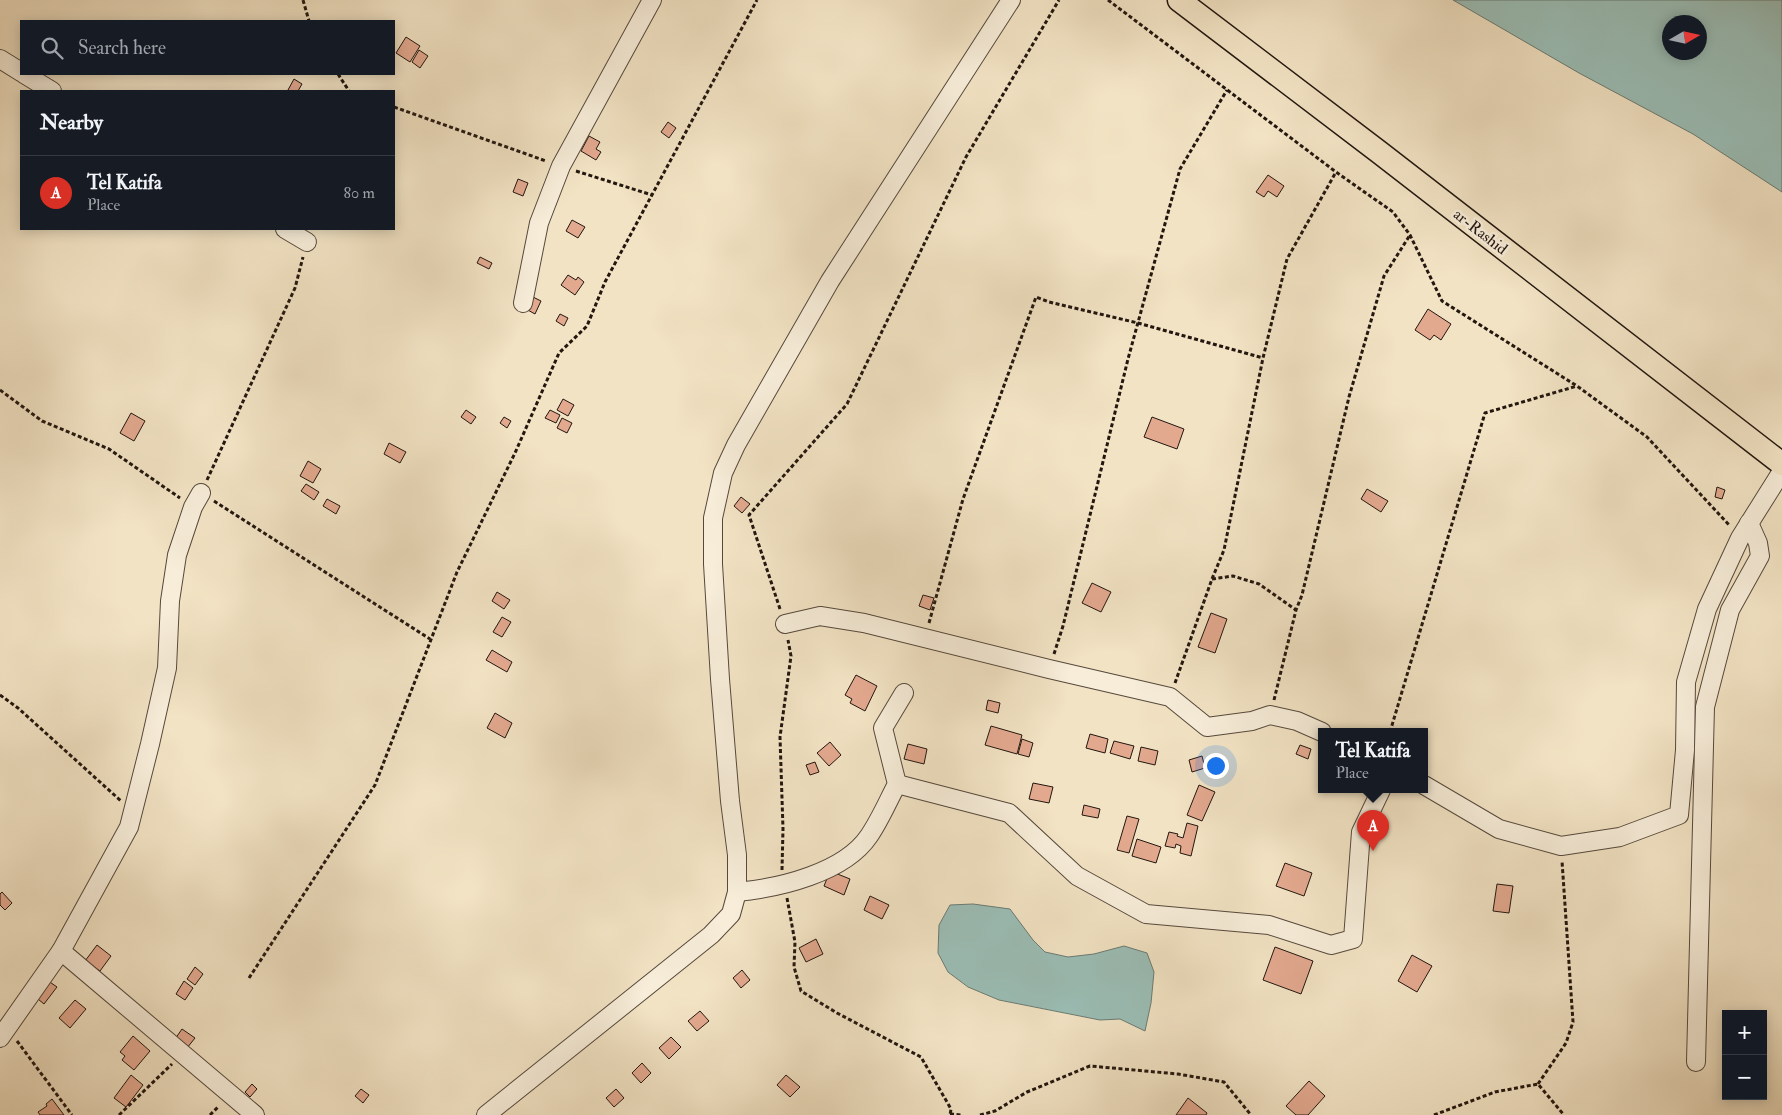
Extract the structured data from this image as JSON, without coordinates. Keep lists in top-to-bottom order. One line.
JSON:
{"streets":{"main road":["ar-Rashid"]},"north":"right","page":{"search":"Search here","heading":"Nearby","list":[{"mark":"A","name":"Tel Katifa","note":"Place","value":"80 m"}],"popup":["Tel Katifa","Place"],"pins":"A","map_buttons":["+","−"]}}
